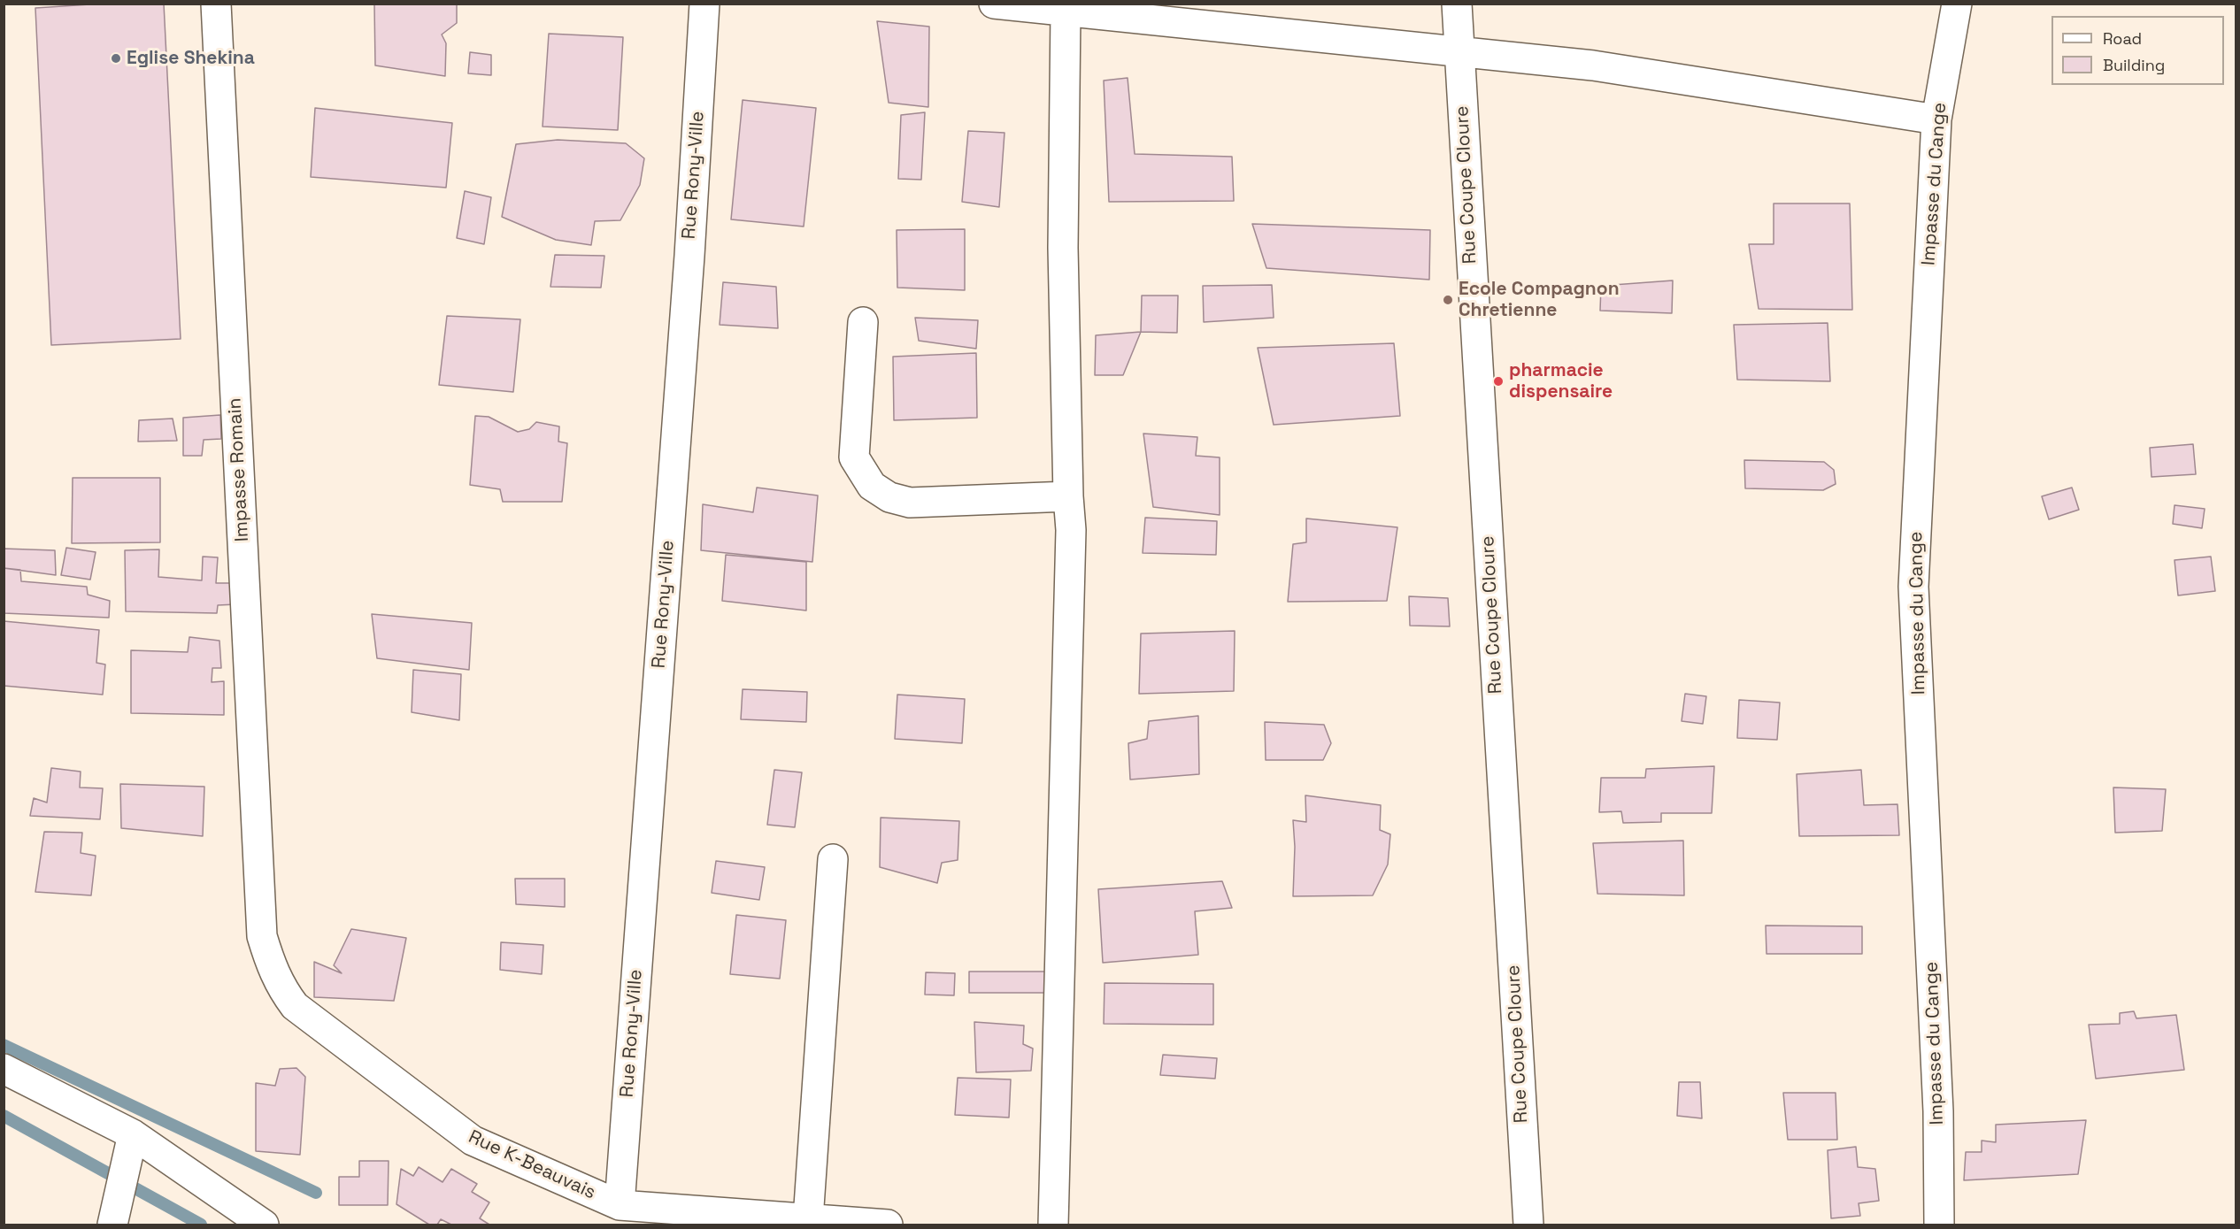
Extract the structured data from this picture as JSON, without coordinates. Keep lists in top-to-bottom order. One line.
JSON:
{"streets":{"street":["Rue Rony-Ville","Impasse du Cange","Rue Coupe Cloure","Impasse Romain","Rue K-Beauvais"]},"crossings":[["Rue Rony-Ville","Rue K-Beauvais"],["Impasse Romain","Rue K-Beauvais"]],"places":["Eglise Shekina","Ecole Compagnon Chretienne","pharmacie dispensaire"],"legend":["Road","Building"]}
